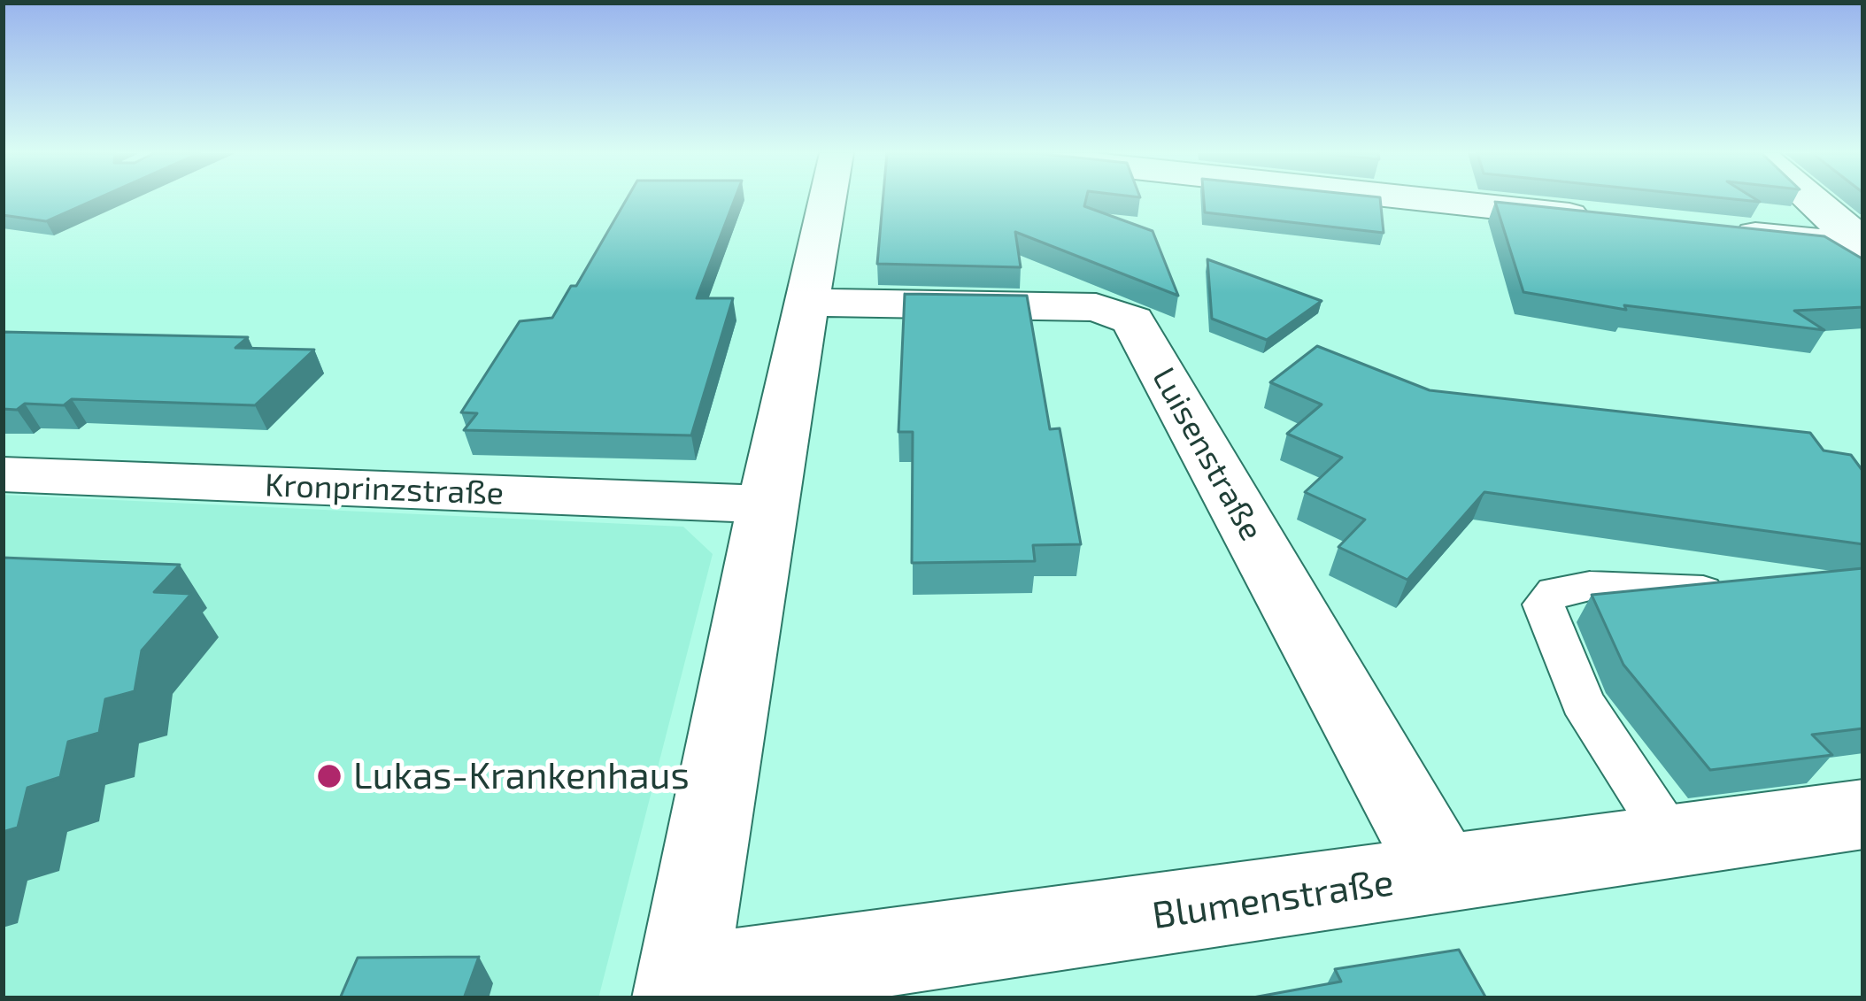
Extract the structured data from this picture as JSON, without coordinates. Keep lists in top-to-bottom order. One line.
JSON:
{"streets":{"street":["Luisenstraße","Kronprinzstraße","Blumenstraße"]},"crossings":[["Luisenstraße","Blumenstraße"]],"places":["Lukas-Krankenhaus"]}
